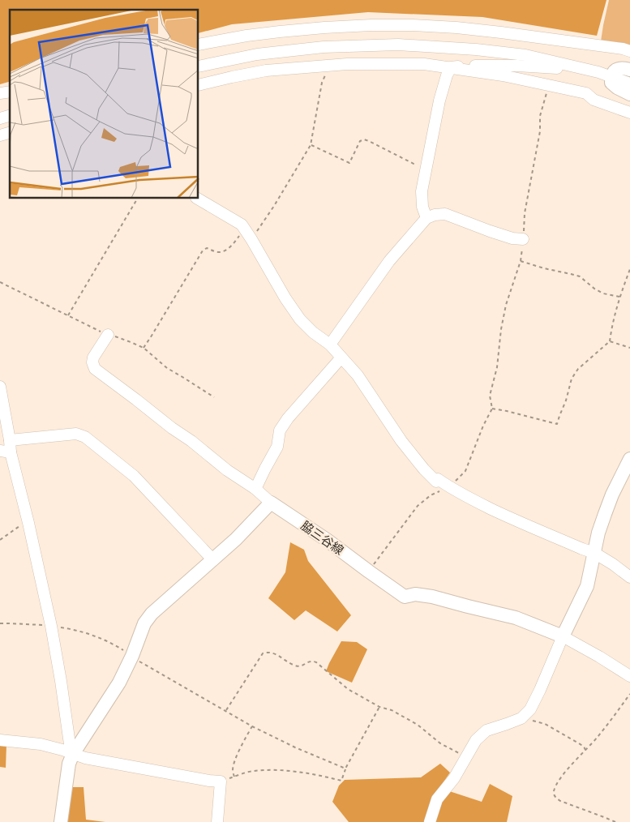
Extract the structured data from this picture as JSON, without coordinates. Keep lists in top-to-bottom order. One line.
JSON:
{"streets":{"main road":["脇三谷線"]}}
